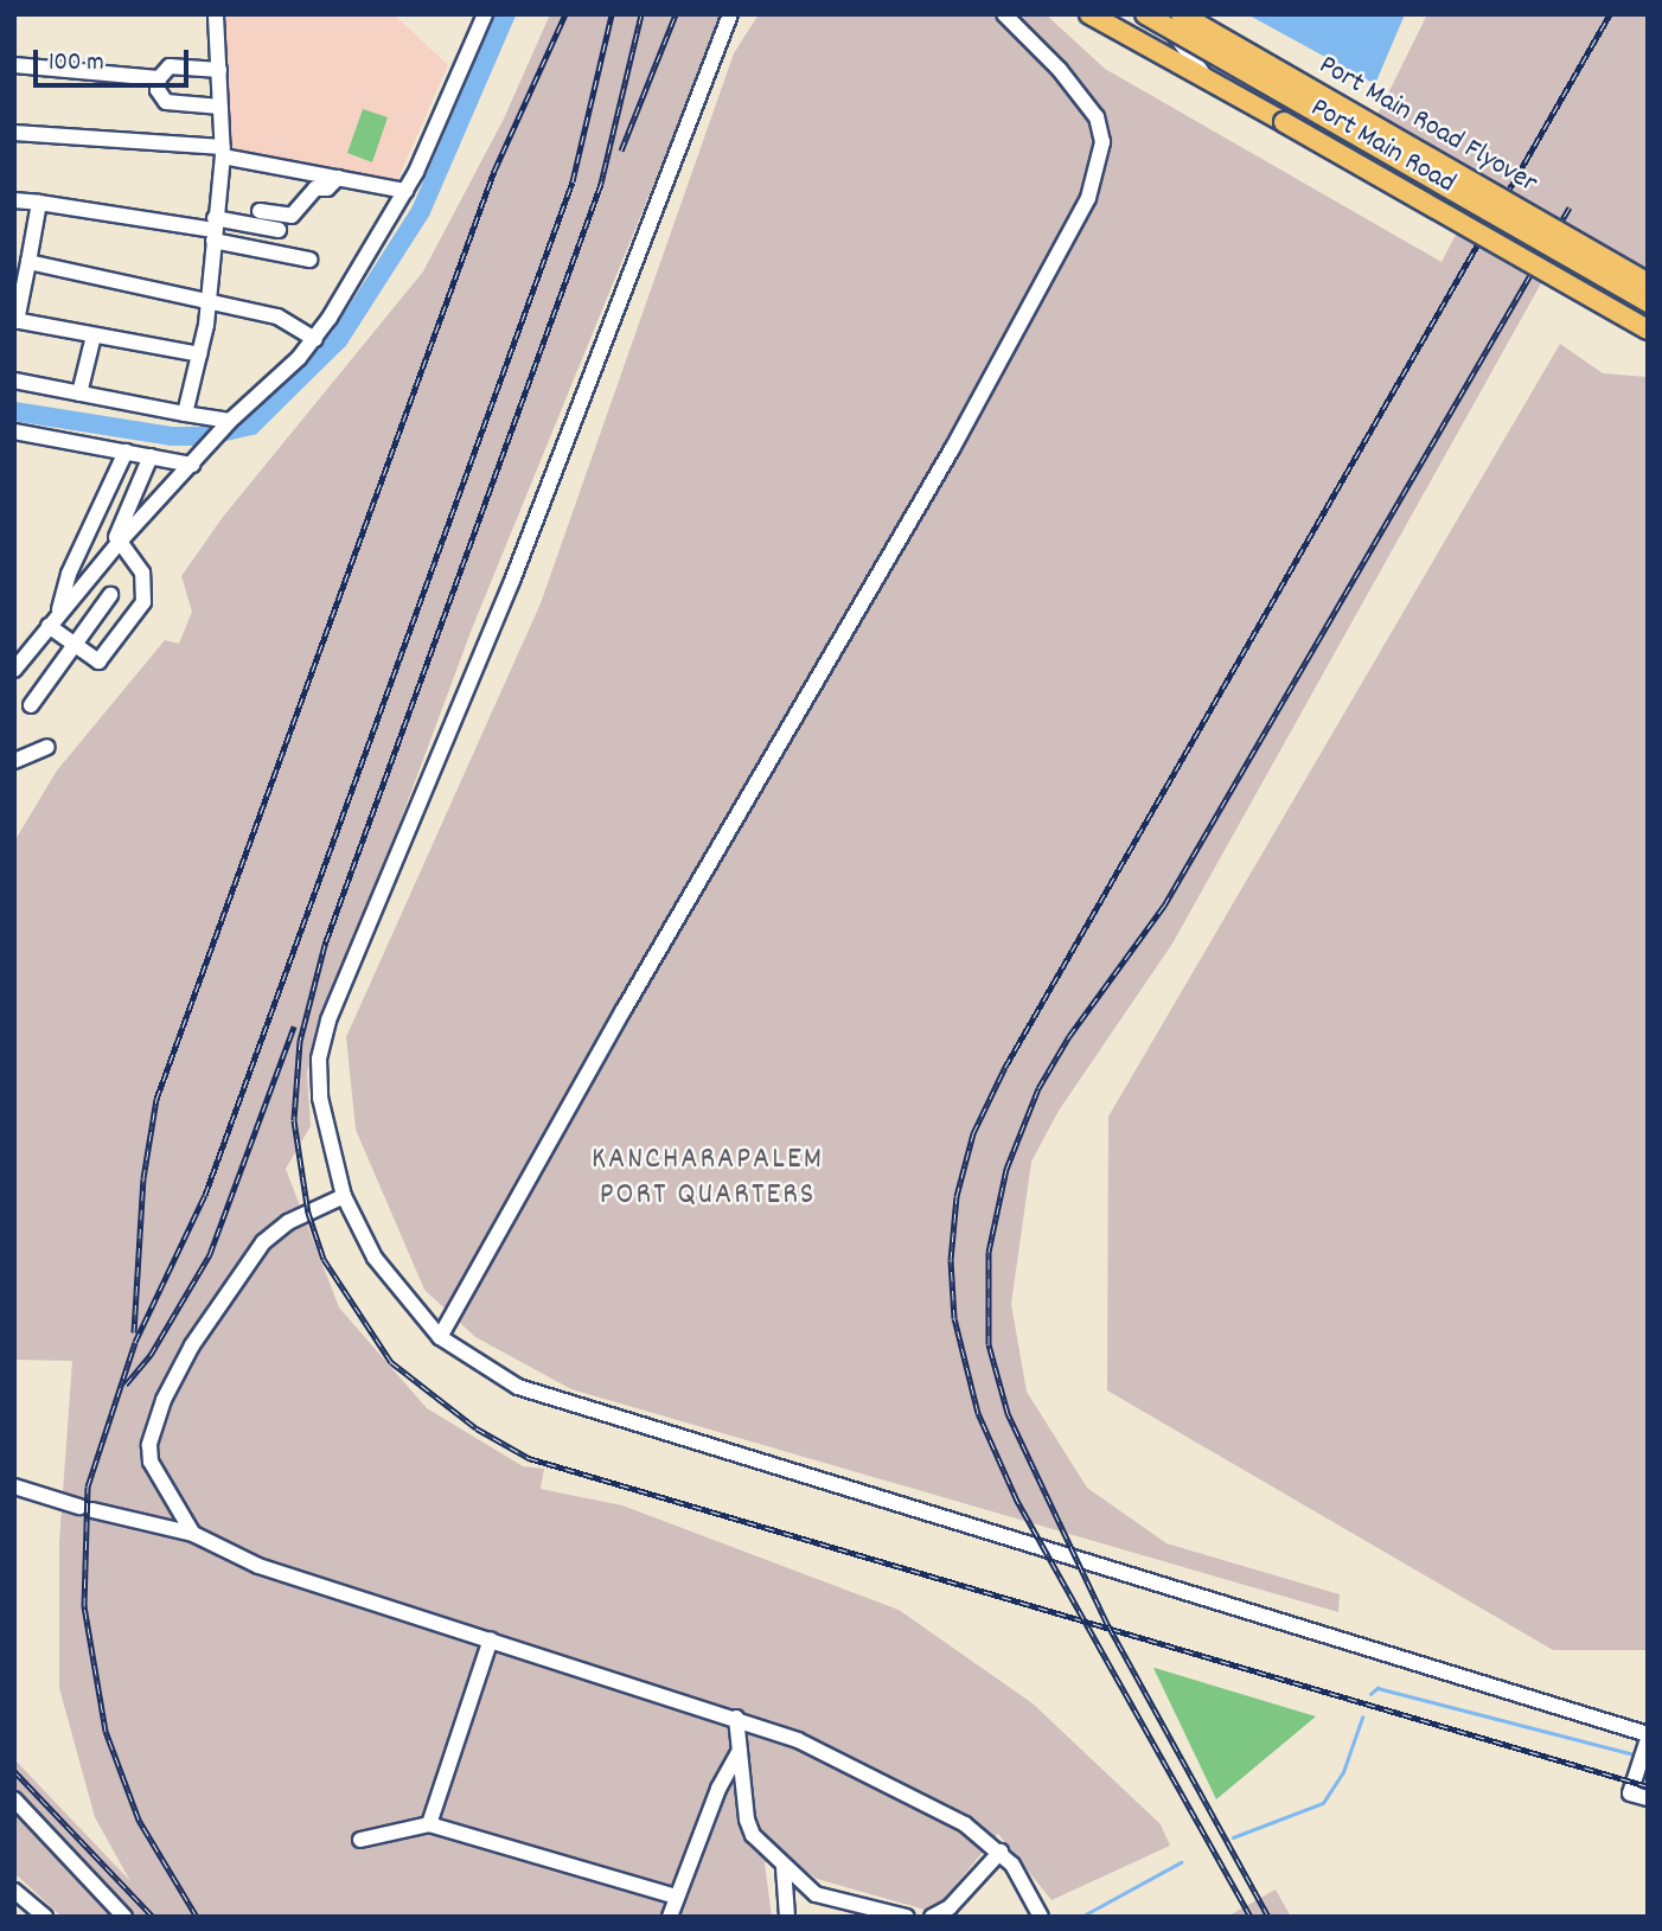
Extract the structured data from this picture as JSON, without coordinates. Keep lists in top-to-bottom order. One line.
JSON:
{"streets":{"main road":["Port Main Road Flyover","Port Main Road"]},"districts":["KANCHARAPALEM PORT QUARTERS"],"scale_bar":"100 m"}
